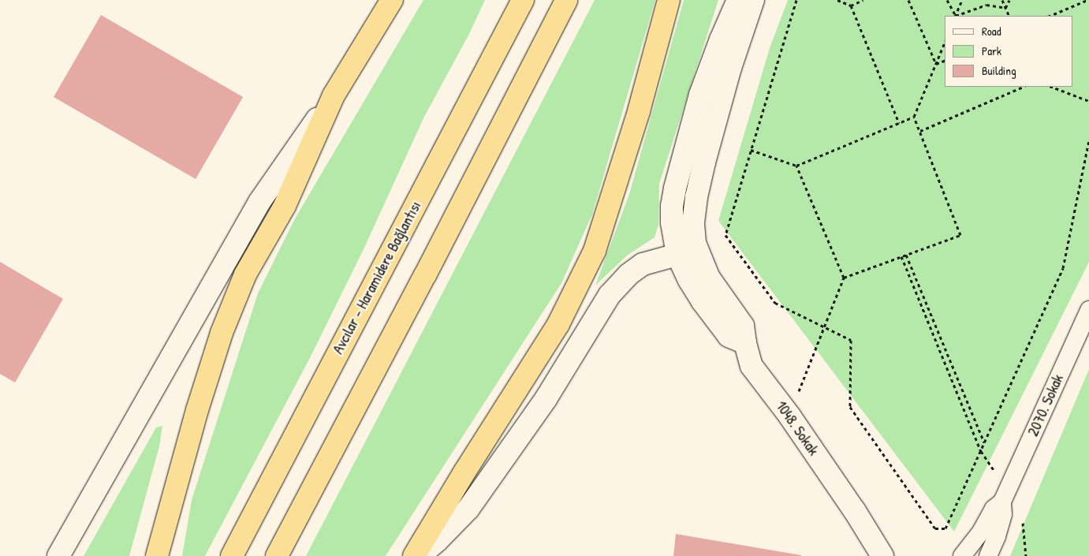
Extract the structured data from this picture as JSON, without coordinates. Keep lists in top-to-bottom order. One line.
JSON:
{"streets":{"highway":["Avcılar - Haramidere Bağlantısı"],"main road":["1048. Sokak"],"street":["2070. Sokak"]},"legend":["Road","Park","Building"]}
